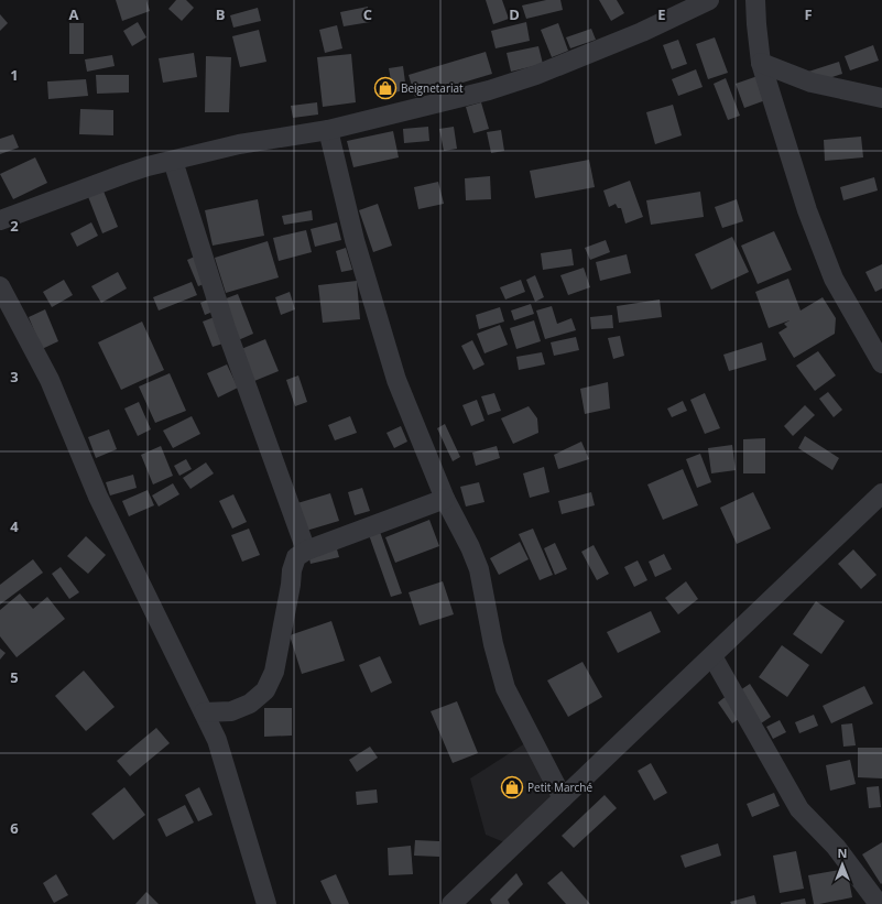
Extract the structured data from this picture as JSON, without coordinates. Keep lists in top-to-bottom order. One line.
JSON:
{"places":{"shop":["Beignetariat","Petit Marché"]},"north":"top","grid":{"columns":["A","B","C","D","E","F"],"rows":["1","2","3","4","5","6"]}}
